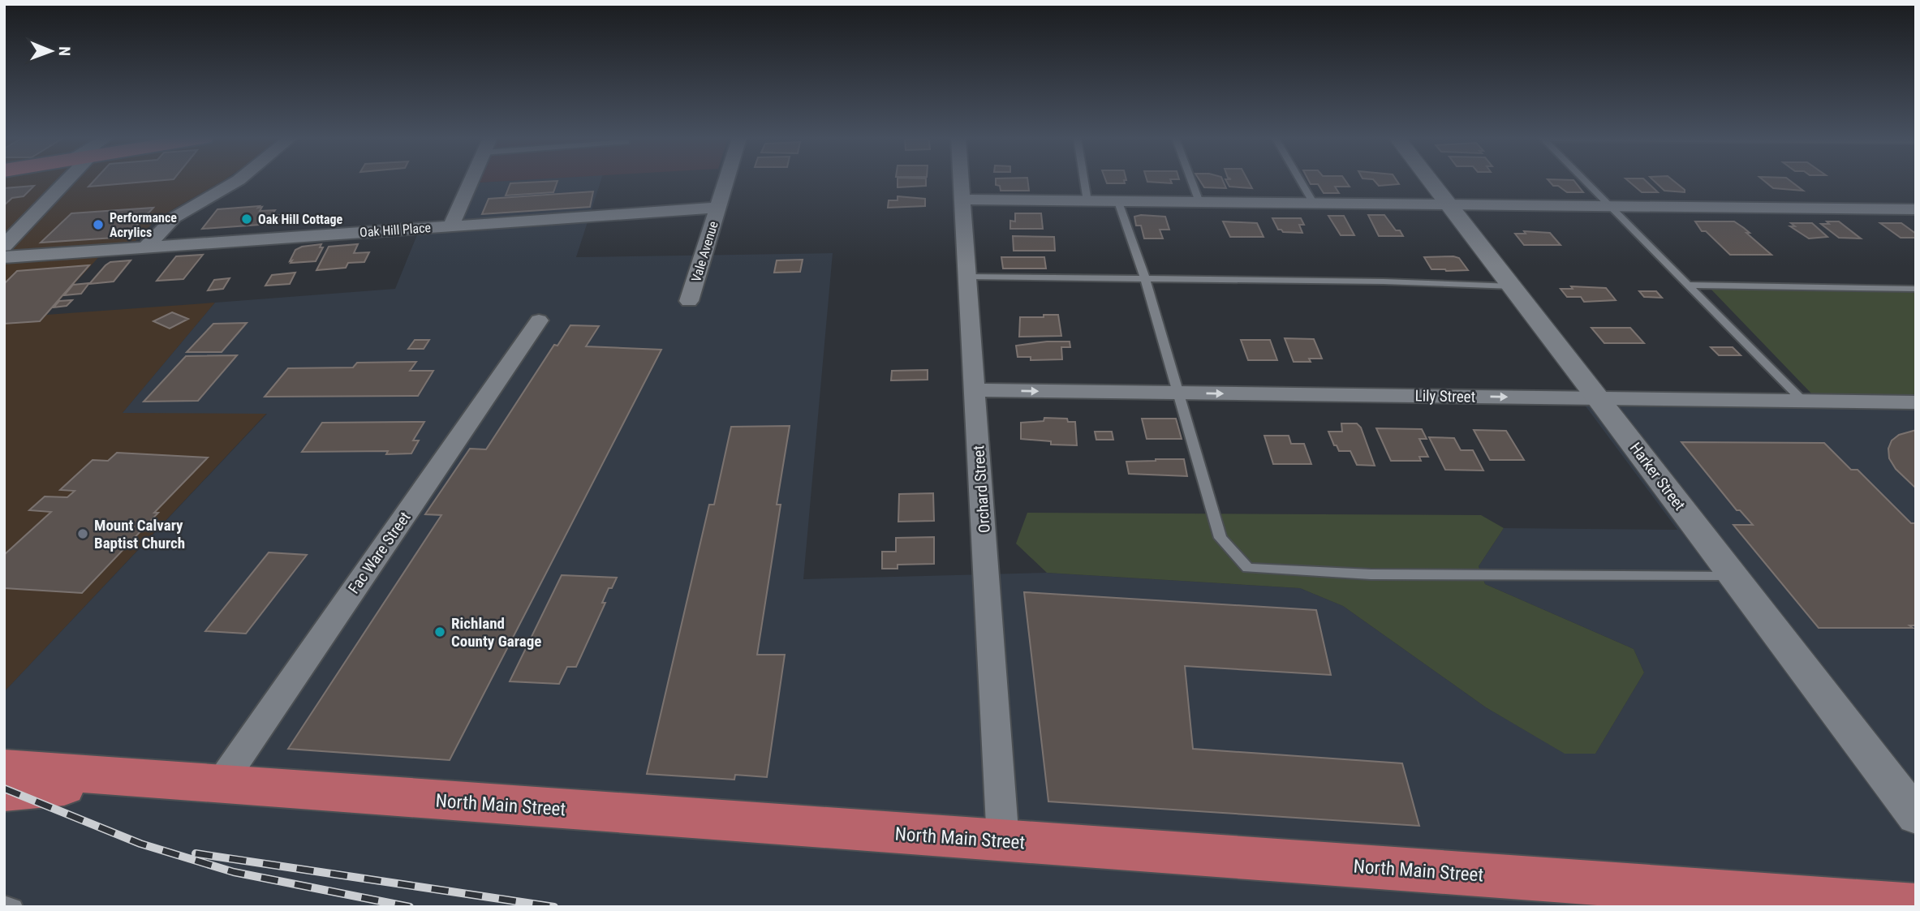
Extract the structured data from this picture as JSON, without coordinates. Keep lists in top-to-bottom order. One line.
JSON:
{"streets":{"highway":["North Main Street"],"street":["Oak Hill Place","Vale Avenue","Lily Street","Harker Street","Orchard Street","Fac Ware Street"]},"crossings":[["Oak Hill Place","Vale Avenue"],["Lily Street","Harker Street"],["Lily Street","Orchard Street"],["Orchard Street","North Main Street"],["Fac Ware Street","North Main Street"]],"places":["Oak Hill Cottage","Performance Acrylics","Mount Calvary Baptist Church","Richland County Garage"],"north":"right"}
